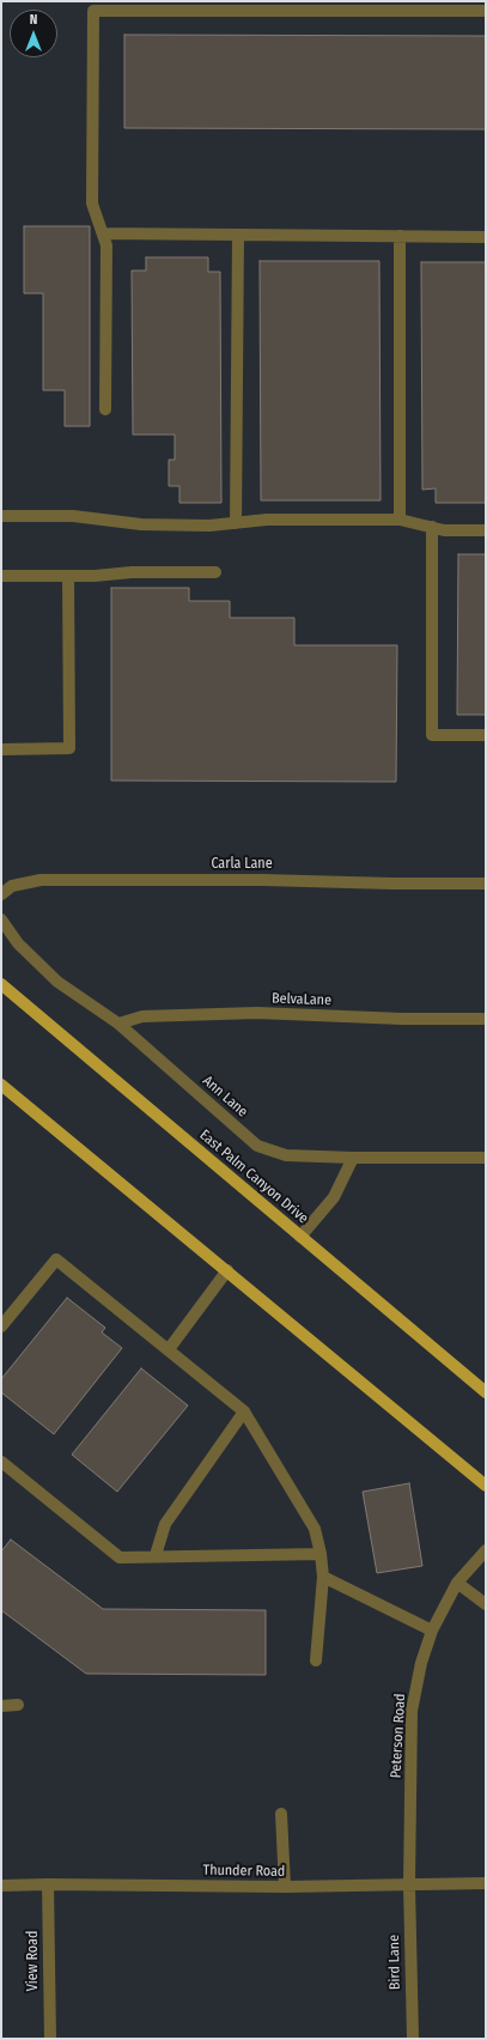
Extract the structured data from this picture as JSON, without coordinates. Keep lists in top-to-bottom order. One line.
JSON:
{"streets":{"main road":["East Palm Canyon Drive"],"street":["Carla Lane","BelvaLane","Ann Lane","Peterson Road","Thunder Road","View Road","Bird Lane"]},"crossings":[["BelvaLane","Ann Lane"],["Peterson Road","Thunder Road"],["Peterson Road","Bird Lane"],["Thunder Road","View Road"],["Thunder Road","Bird Lane"]],"north":"top"}
